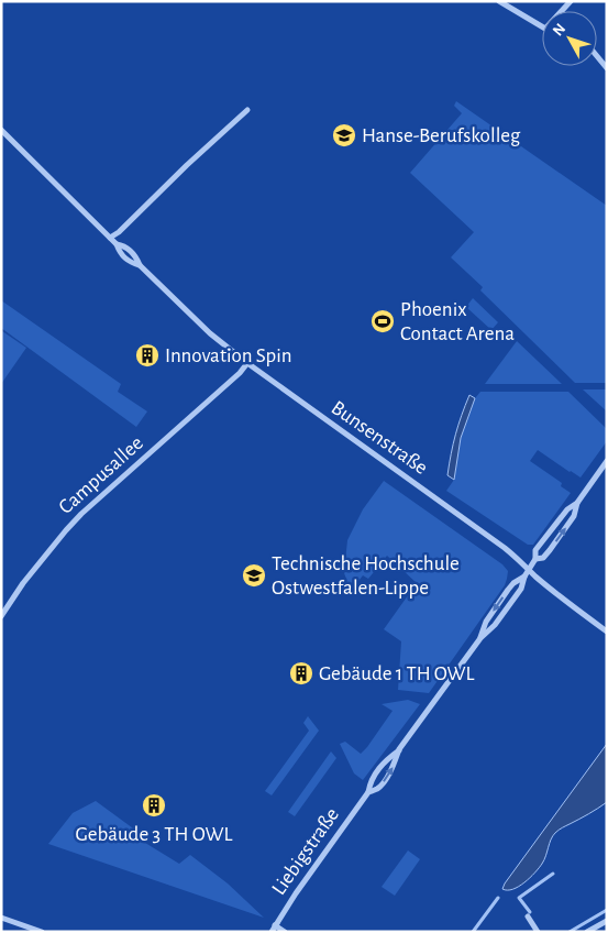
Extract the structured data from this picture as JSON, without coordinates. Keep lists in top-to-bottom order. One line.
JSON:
{"streets":{"street":["Bunsenstraße","Campusallee","Liebigstraße"]},"crossings":[["Bunsenstraße","Campusallee"],["Bunsenstraße","Liebigstraße"]],"places":{"school or university":["Hanse-Berufskolleg","Technische Hochschule Ostwestfalen-Lippe"],"sports":["Phoenix Contact Arena"],"building":["Innovation Spin","Gebäude 1 TH OWL","Gebäude 3 TH OWL"]},"north":"top left"}
